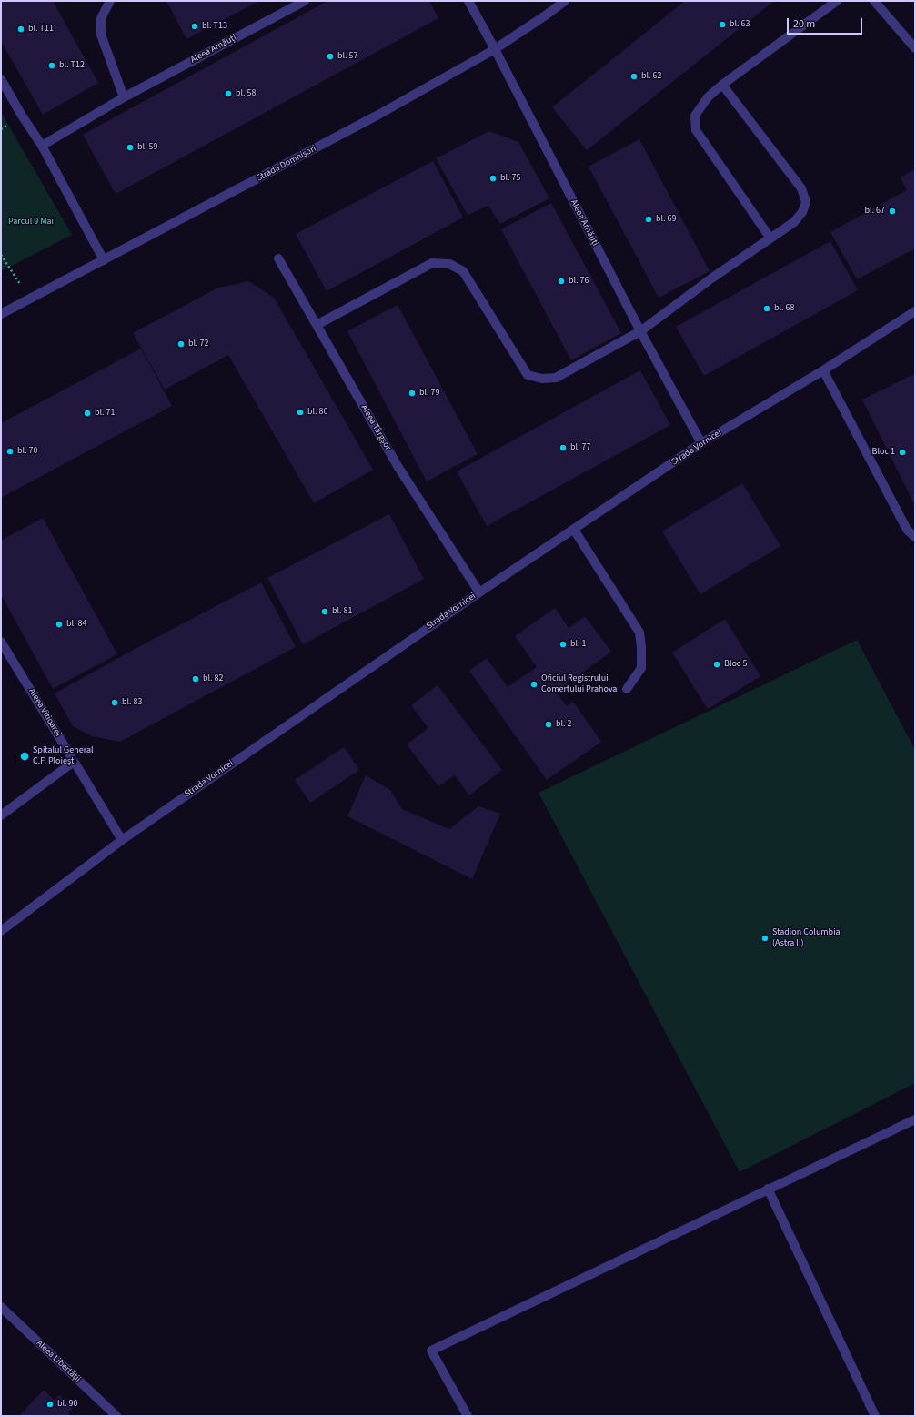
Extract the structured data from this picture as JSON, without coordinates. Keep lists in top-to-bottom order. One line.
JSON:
{"streets":{"street":["Aleea Arnăuți","Strada Domnișori","Aleea Târgșor","Strada Vornicei","Aleea Vitioarei","Aleea Libertății"]},"crossings":[["Aleea Arnăuți","Strada Domnișori"],["Aleea Arnăuți","Strada Vornicei"],["Aleea Târgșor","Strada Vornicei"],["Strada Vornicei","Aleea Vitioarei"]],"parks":["Parcul 9 Mai"],"places":["bl. 63","bl. T13","bl. T11","bl. 57","bl. T12","bl. 62","bl. 58","bl. 59","bl. 75","bl. 67","bl. 69","bl. 76","bl. 68","bl. 72","bl. 79","bl. 80","bl. 71","bl. 77","bl. 70","Bloc 1","bl. 81","bl. 84","bl. 1","Bloc 5","bl. 82","Oficiul Registrului Comerțului Prahova","bl. 83","bl. 2","Spitalul General C.F. Ploiești","Stadion Columbia (Astra II)","bl. 90"],"scale_bar":"20 m"}
